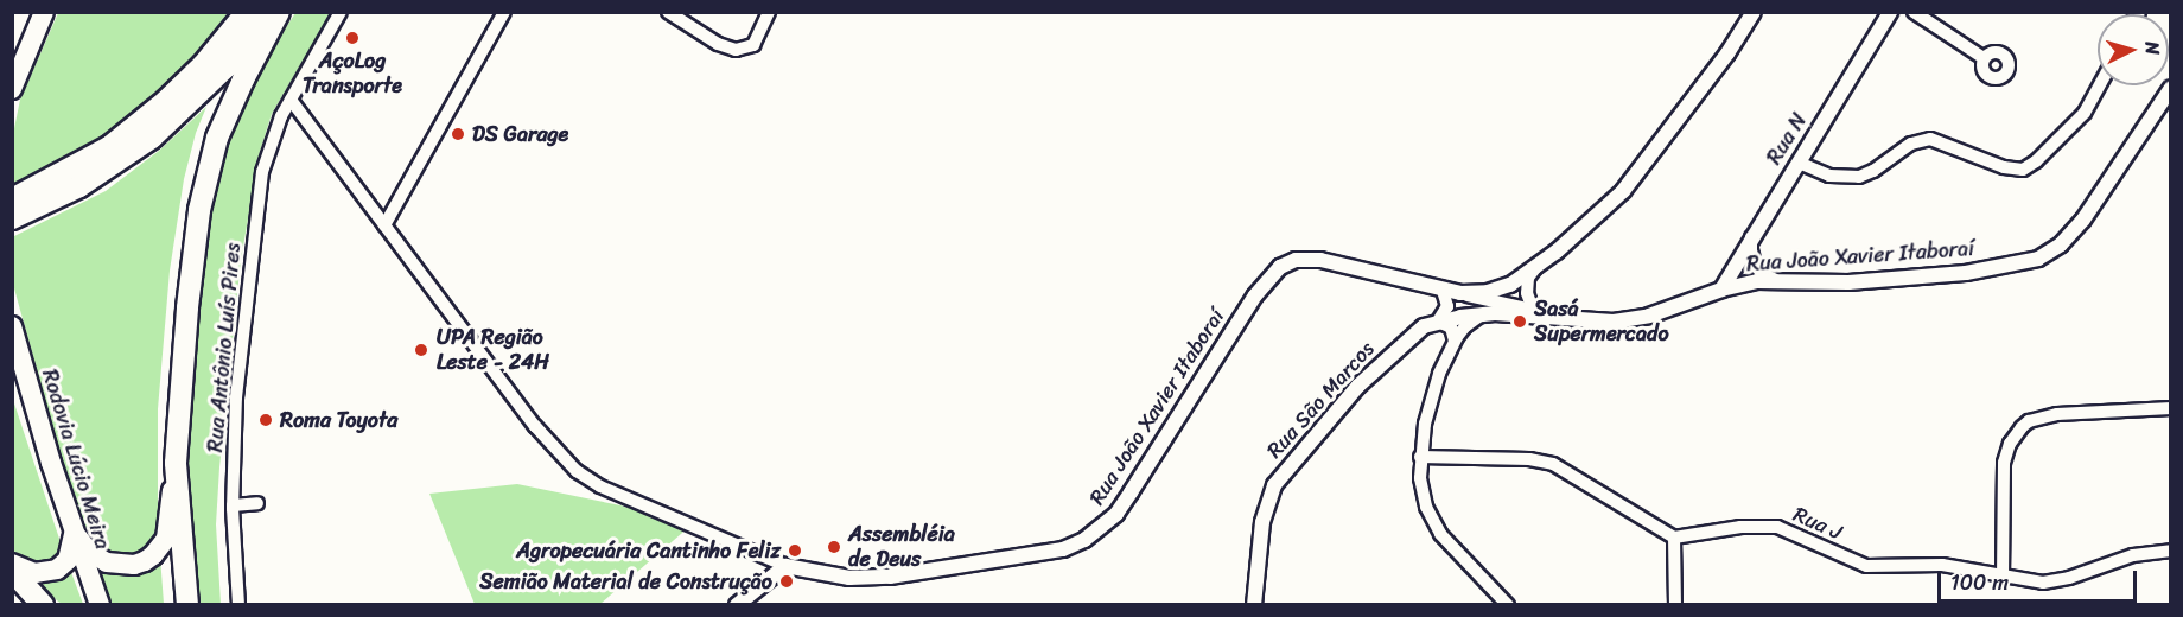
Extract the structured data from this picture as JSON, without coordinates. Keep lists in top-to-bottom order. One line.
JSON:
{"streets":{"main road":["Rodovia Lúcio Meira"],"street":["Rua N","Rua João Xavier Itaboraí","Rua Antônio Luís Pires","Rua São Marcos","Rua J"]},"crossings":[["Rua N","Rua João Xavier Itaboraí"],["Rua João Xavier Itaboraí","Rua São Marcos"]],"places":["AçoLog Transporte","DS Garage","Sasá Supermercado","UPA Região Leste - 24H","Roma Toyota","Assembléia de Deus","Agropecuária Cantinho Feliz","Semião Material de Construção"],"scale_bar":"100 m","north":"right"}
